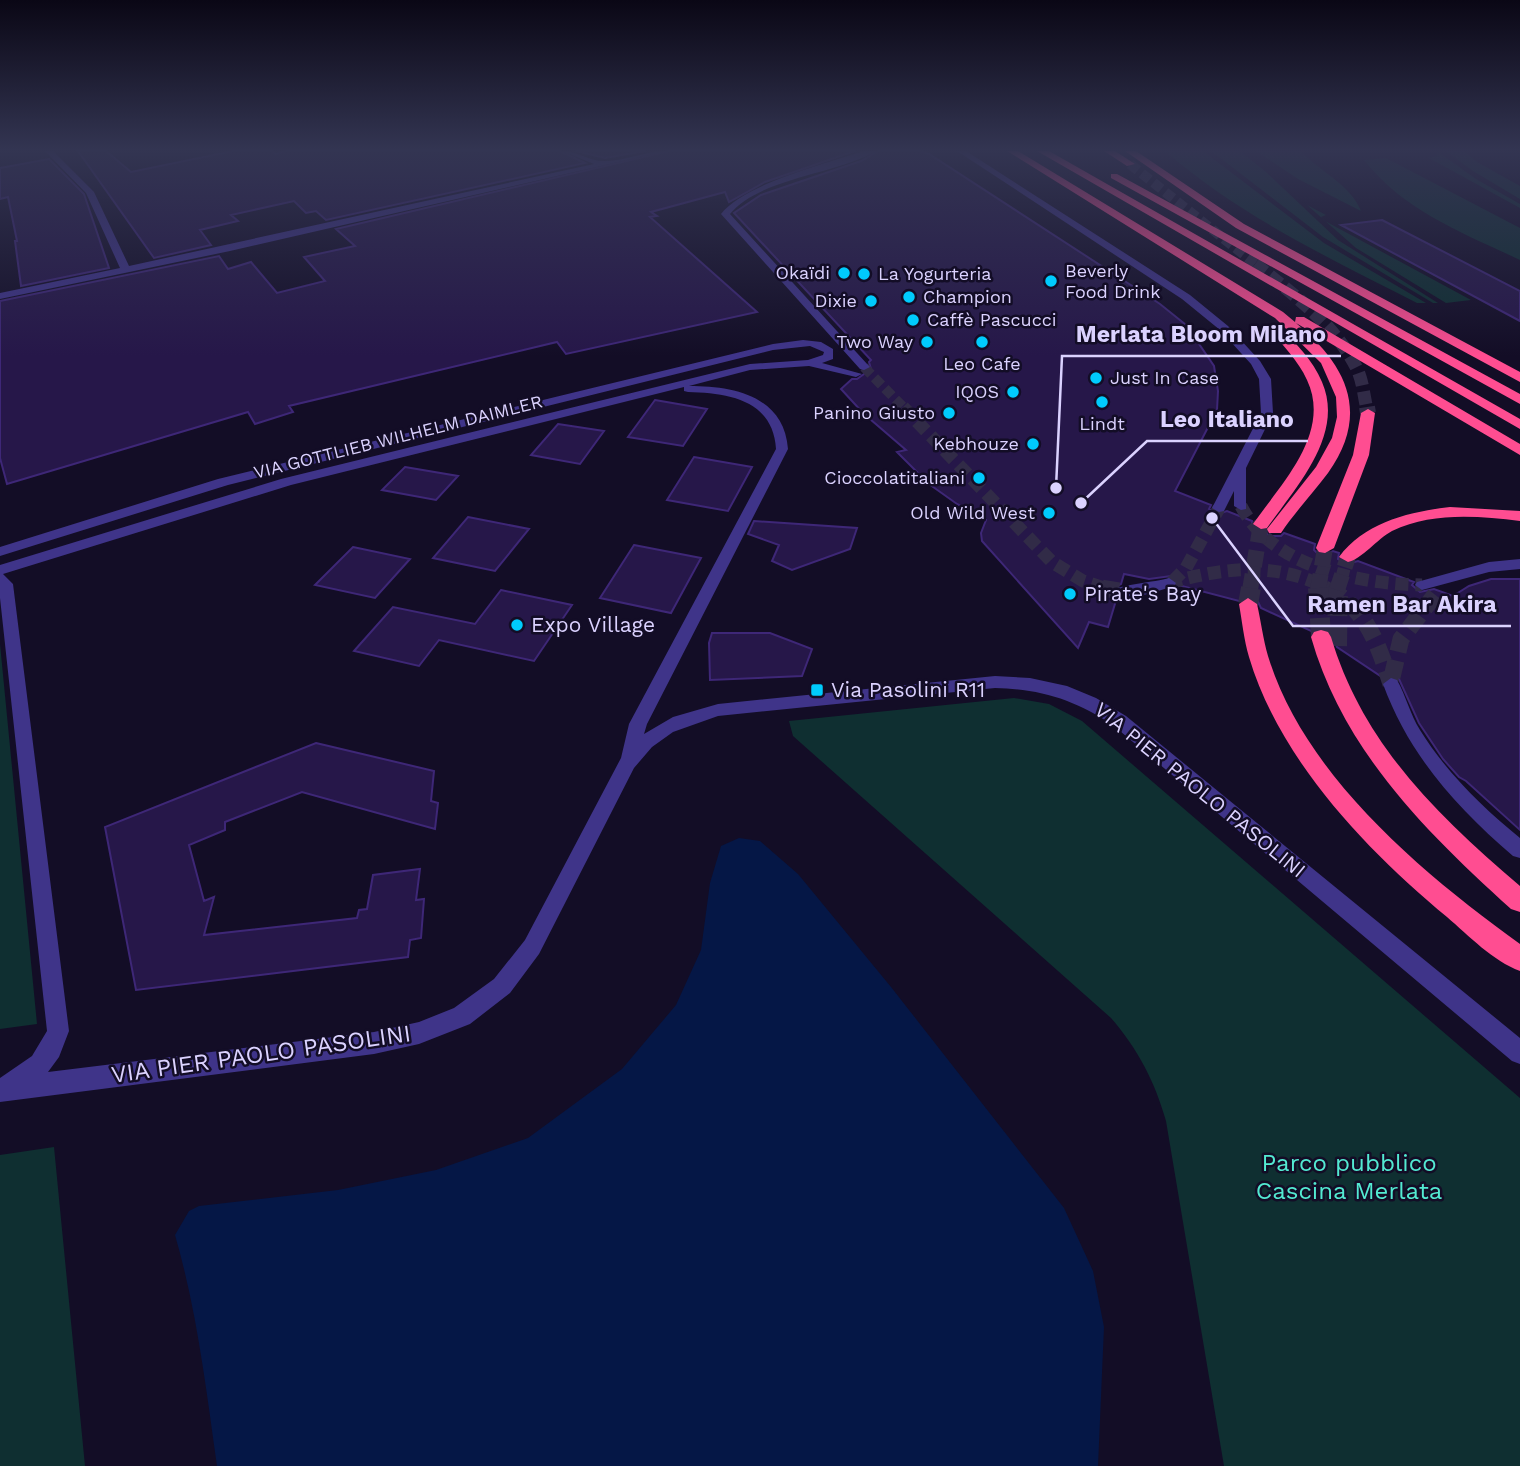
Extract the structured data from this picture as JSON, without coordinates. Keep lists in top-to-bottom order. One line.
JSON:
{"streets":{"street":["VIA GOTTLIEB WILHELM DAIMLER","VIA PIER PAOLO PASOLINI"]},"crossings":[["VIA GOTTLIEB WILHELM DAIMLER","VIA PIER PAOLO PASOLINI"]],"parks":["Parco pubblico Cascina Merlata"],"places":{"other":["Okaïdi","La Yogurteria","Beverly Food Drink","Champion","Dixie","Caffè Pascucci","Two Way","Leo Cafe","Just In Case","IQOS","Lindt","Panino Giusto","Kebhouze","Cioccolatitaliani","Merlata Bloom Milano","Leo Italiano","Old Wild West","Ramen Bar Akira","Pirate's Bay","Expo Village"],"transit":["Via Pasolini R11"]}}
